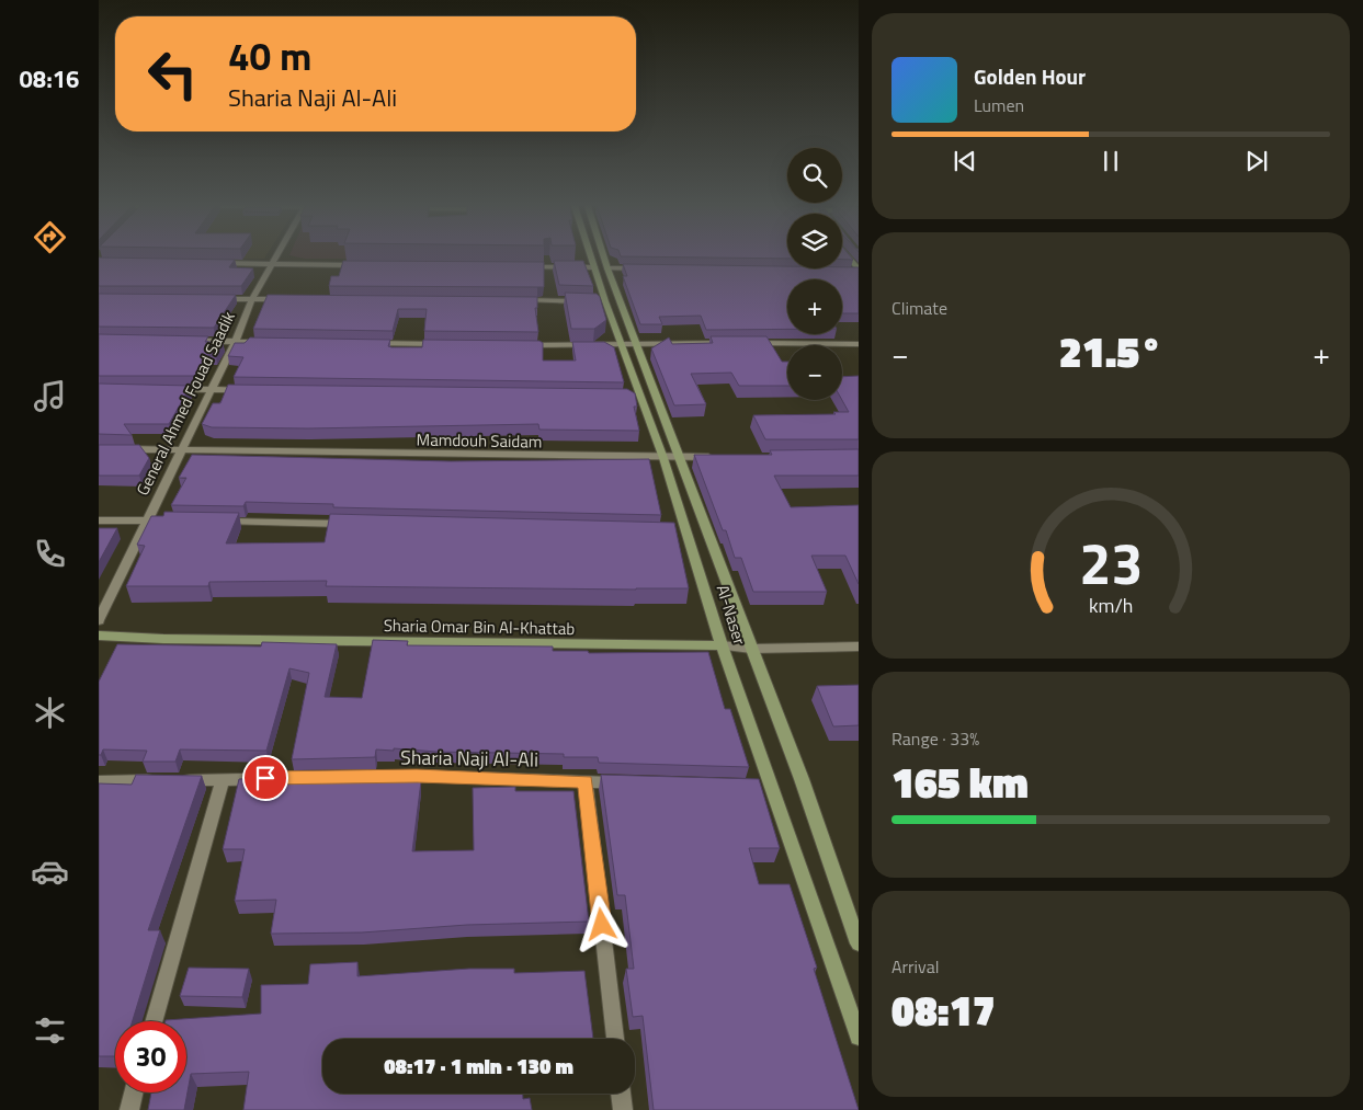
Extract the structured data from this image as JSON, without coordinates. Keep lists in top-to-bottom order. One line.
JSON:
{"streets":{"main road":["Al-Naser","Sharia Omar Bin Al-Khattab"],"street":["General Ahmed Fouad Saadik","Mamdouh Saidam","Sharia Naji Al-Ali"]},"crossings":[["General Ahmed Fouad Saadik","Mamdouh Saidam"],["Mamdouh Saidam","Al-Naser"],["Al-Naser","Sharia Omar Bin Al-Khattab"]],"page":{"tabs":"08:16","turn":["40 m","Sharia Naji Al-Ali"],"song":["Golden Hour","Lumen"],"map_buttons":["+","−"],"tile":["Climate",["Range · 33%","165 km"],["Arrival","08:17"]],"heat":["−","21.5°","+"],"limit":"30","trip":"08:17 · 1 min · 130 m","gauge":["23","km/h"]}}
